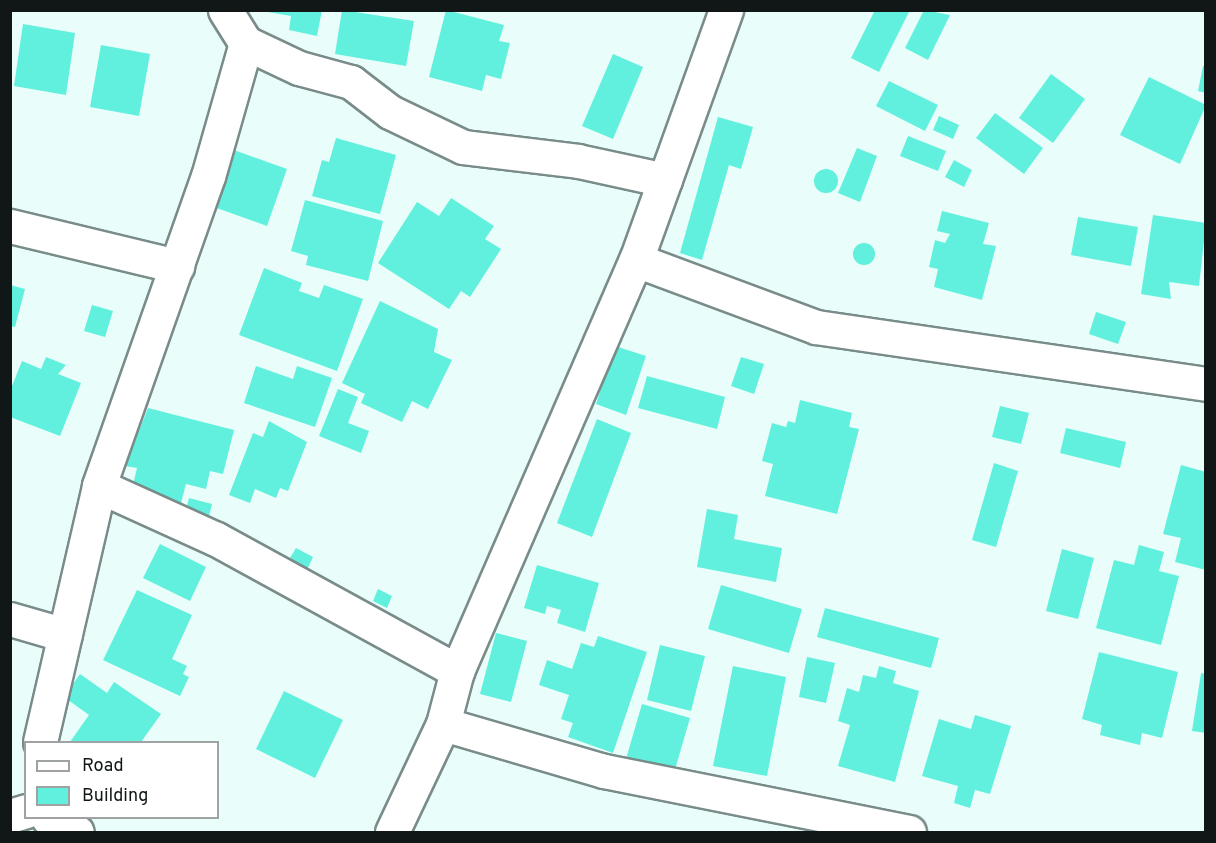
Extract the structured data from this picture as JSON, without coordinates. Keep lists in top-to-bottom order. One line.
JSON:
{"legend":["Road","Building"]}
